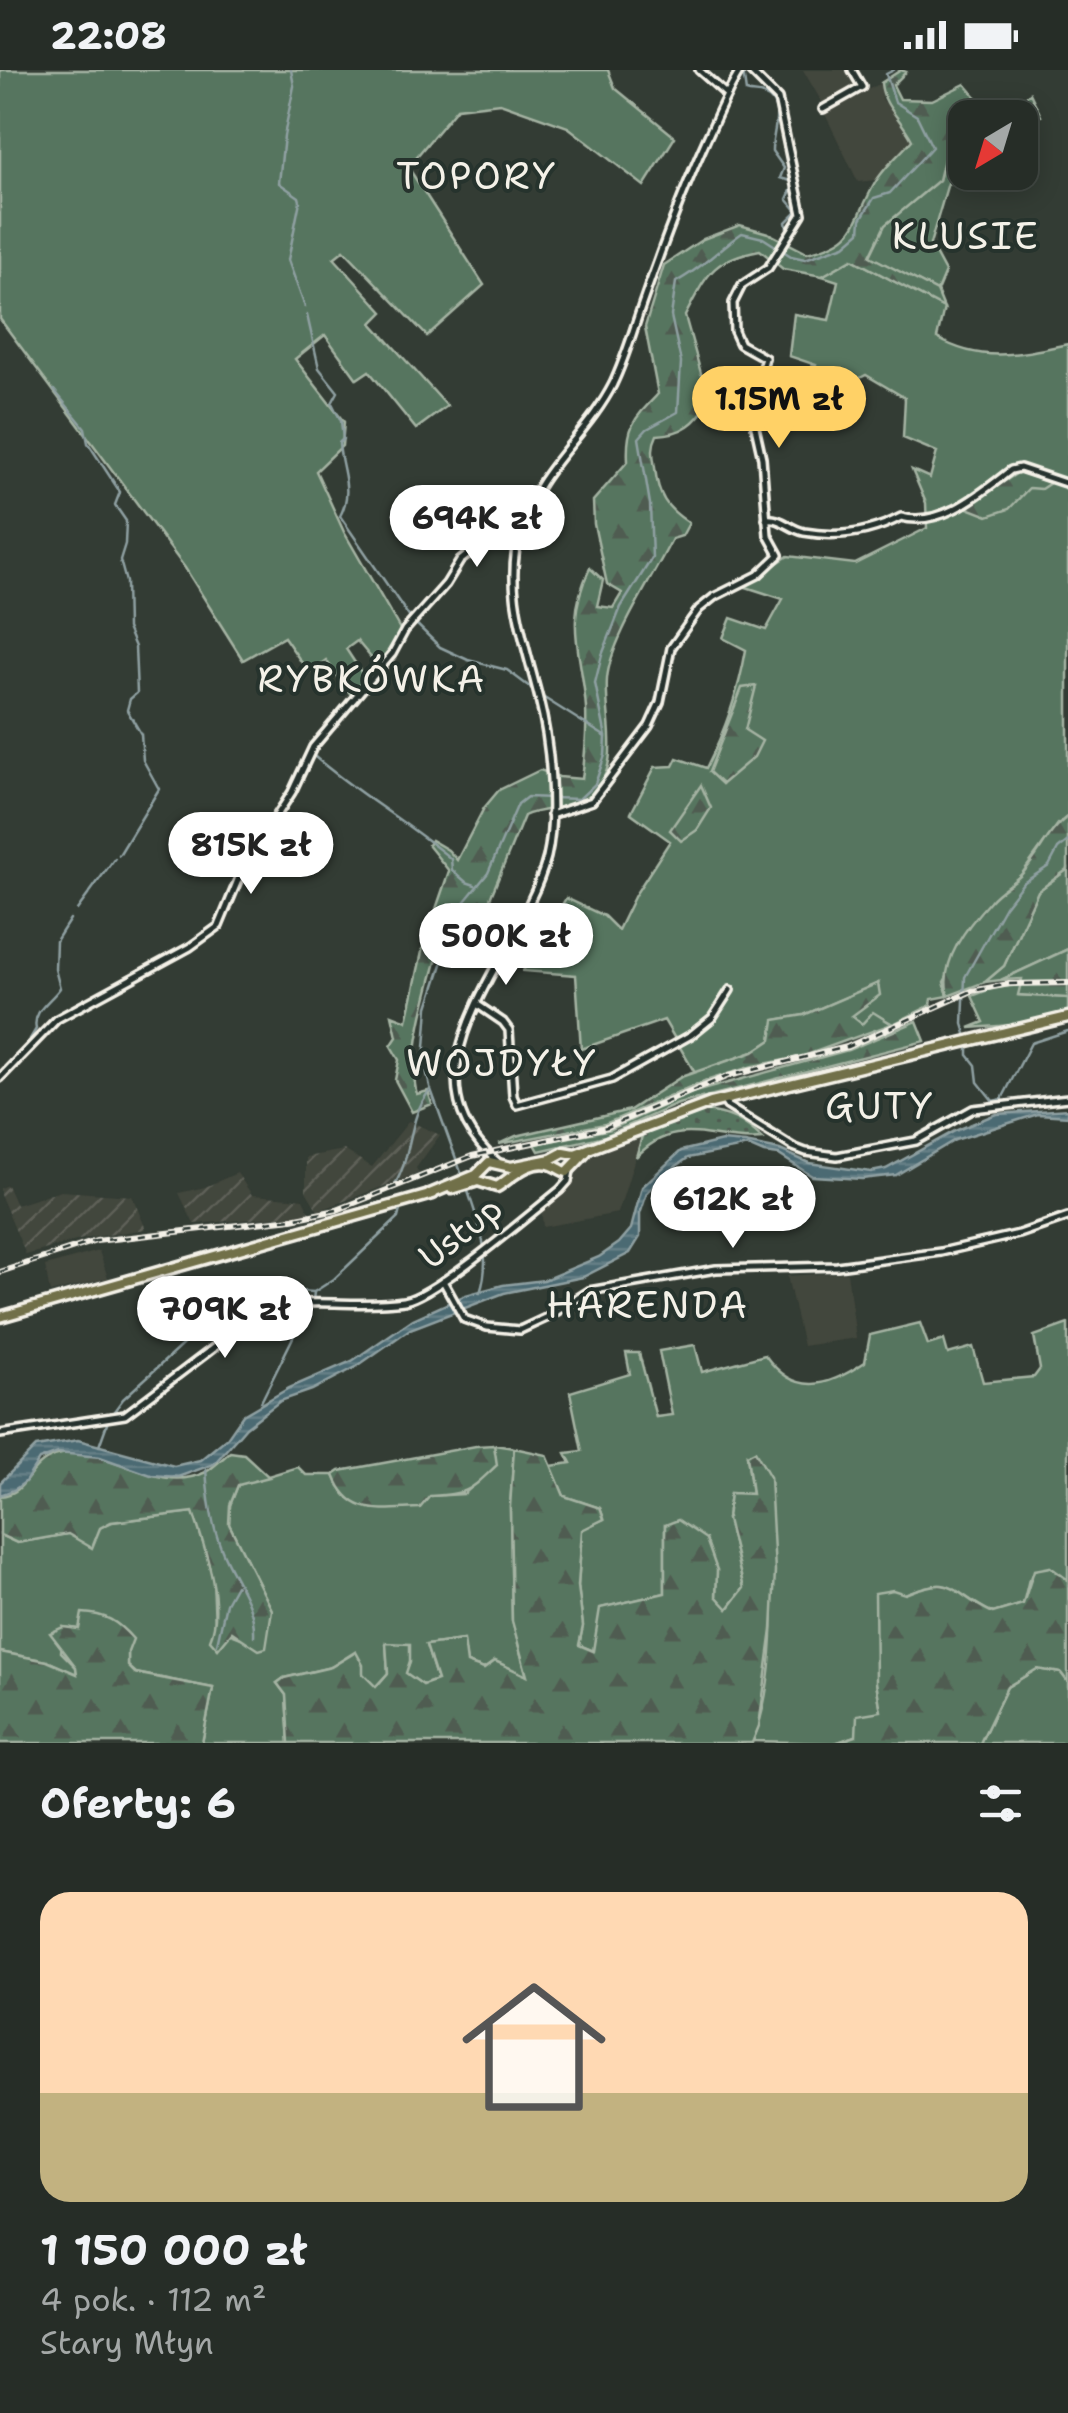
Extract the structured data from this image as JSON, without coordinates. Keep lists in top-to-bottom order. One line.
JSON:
{"streets":{"main road":["Ustup"]},"districts":["TOPORY","KLUSIE","RYBKÓWKA","WOJDYŁY","GUTY","HARENDA"],"north":"bottom left","page":{"status":"22:08","price":["1.15M zł","694K zł","815K zł","500K zł","612K zł","709K zł"],"heading":"Oferty: 6","list":[{"name":"1 150 000 zł","note":"4 pok. · 112 m² · Stary Młyn"}]}}
